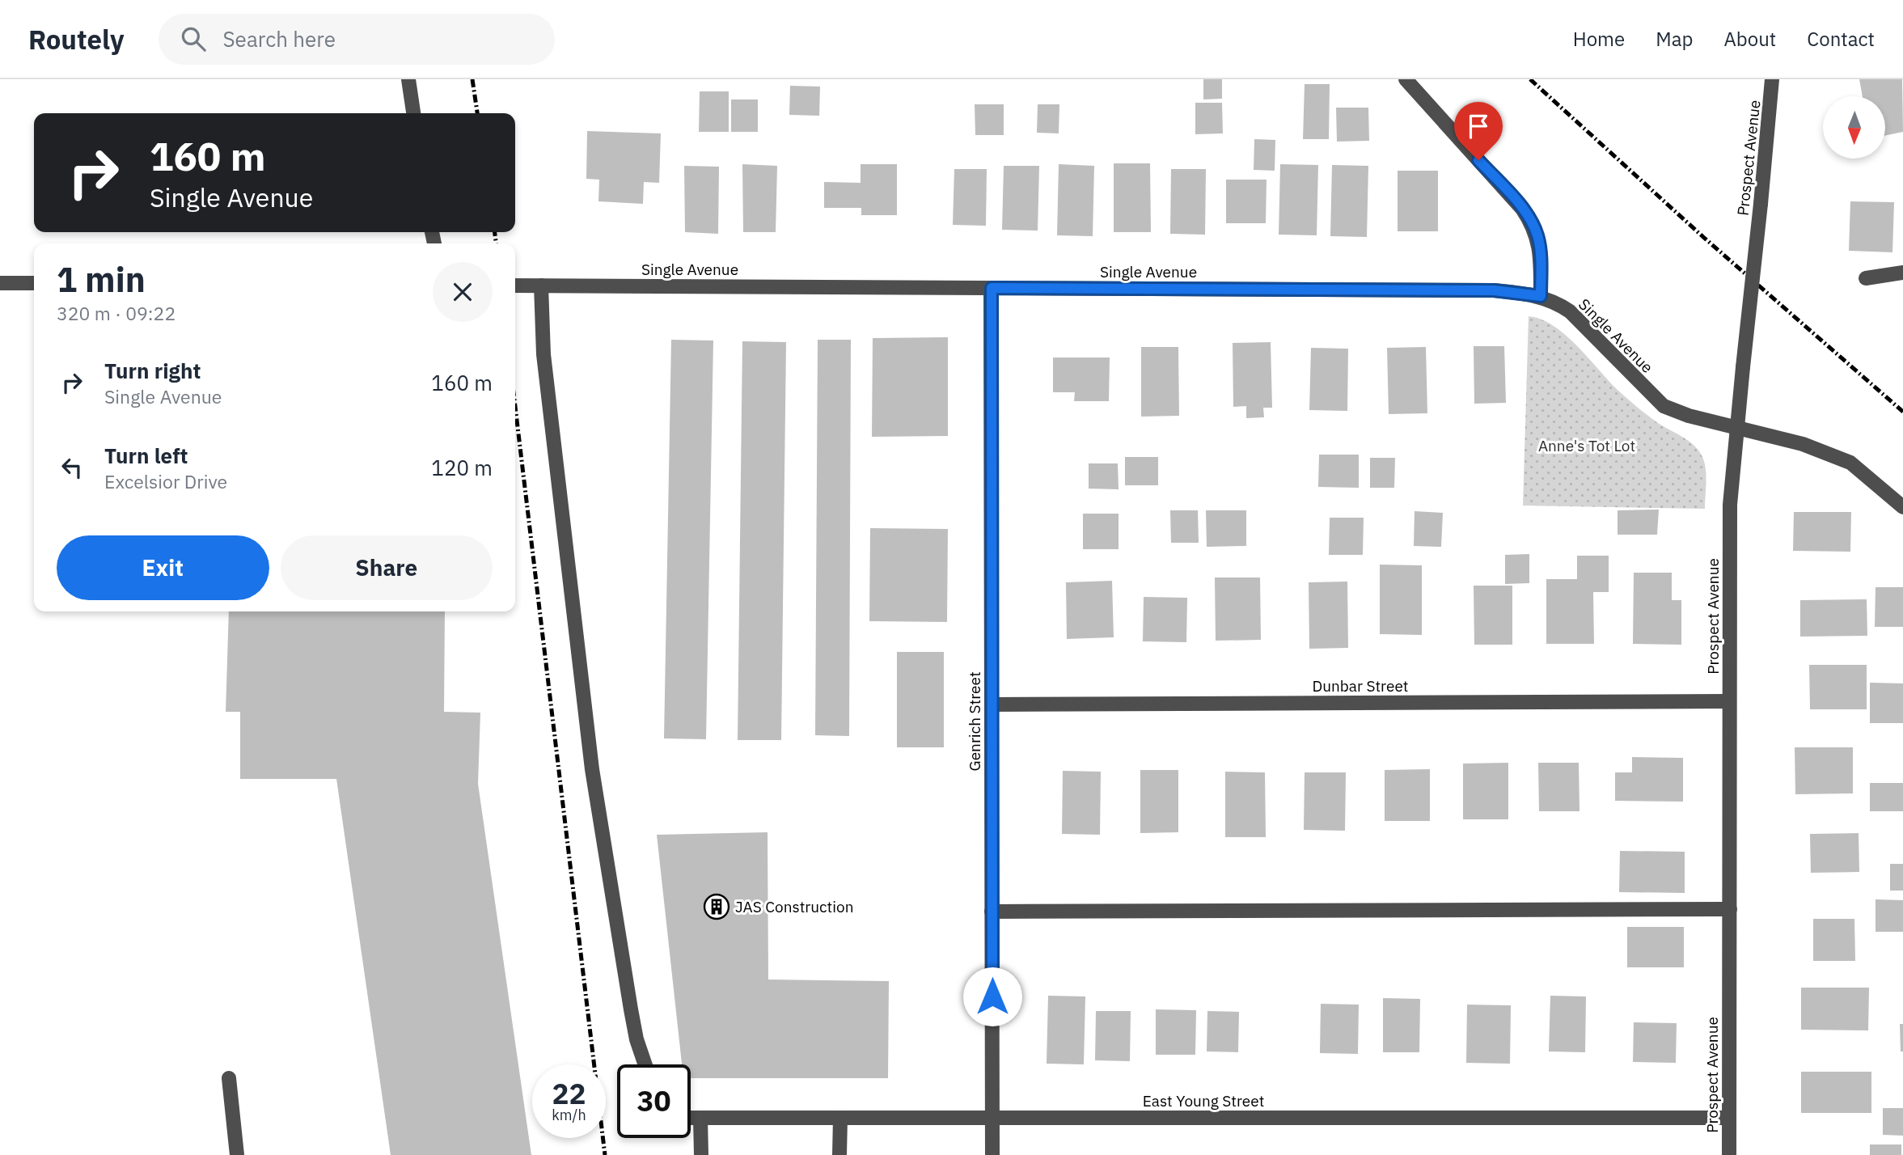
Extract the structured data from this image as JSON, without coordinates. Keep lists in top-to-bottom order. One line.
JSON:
{"streets":{"street":["Prospect Avenue","Single Avenue","Dunbar Street","Genrich Street","East Young Street"]},"crossings":[["Prospect Avenue","Single Avenue"],["Prospect Avenue","Dunbar Street"],["Prospect Avenue","East Young Street"],["Single Avenue","Genrich Street"],["Dunbar Street","Genrich Street"],["Genrich Street","East Young Street"]],"parks":["Anne's Tot Lot"],"places":{"building":["JAS Construction"]},"north":"bottom","page":{"header":"Routely","search":"Search here","nav":["Home","Map","About","Contact"],"turn":["160 m","Single Avenue"],"heading":["1 min","320 m · 09:22"],"list":[{"name":"Turn right","note":"Single Avenue","value":"160 m"},{"name":"Turn left","note":"Excelsior Drive","value":"120 m"}],"buttons":["Exit","Share"],"speed":"22 km/h","limit":"30"}}
